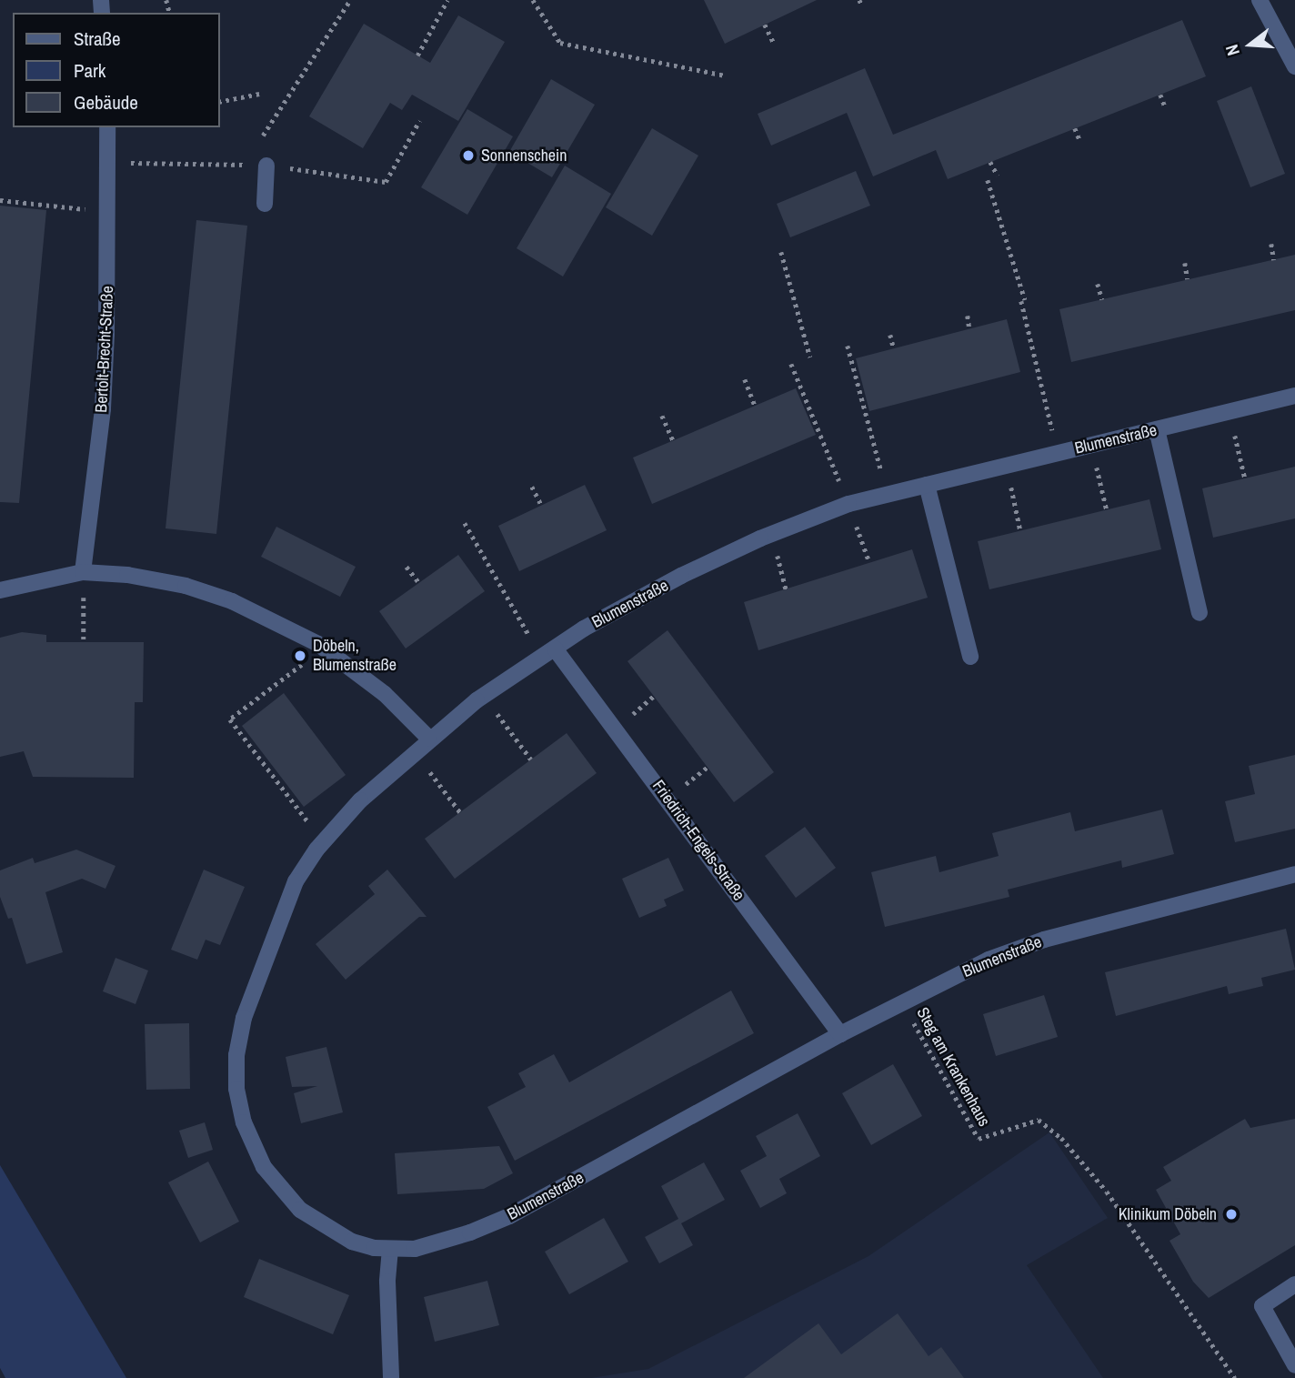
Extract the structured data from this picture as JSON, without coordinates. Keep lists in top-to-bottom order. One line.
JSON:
{"streets":{"street":["Bertolt-Brecht-Straße","Blumenstraße","Friedrich-Engels-Straße"],"path":["Steg am Krankenhaus"]},"crossings":[["Blumenstraße","Friedrich-Engels-Straße"],["Blumenstraße","Steg am Krankenhaus"]],"places":["Sonnenschein","Döbeln, Blumenstraße","Klinikum Döbeln"],"legend":["Straße","Park","Gebäude"],"north":"left"}
